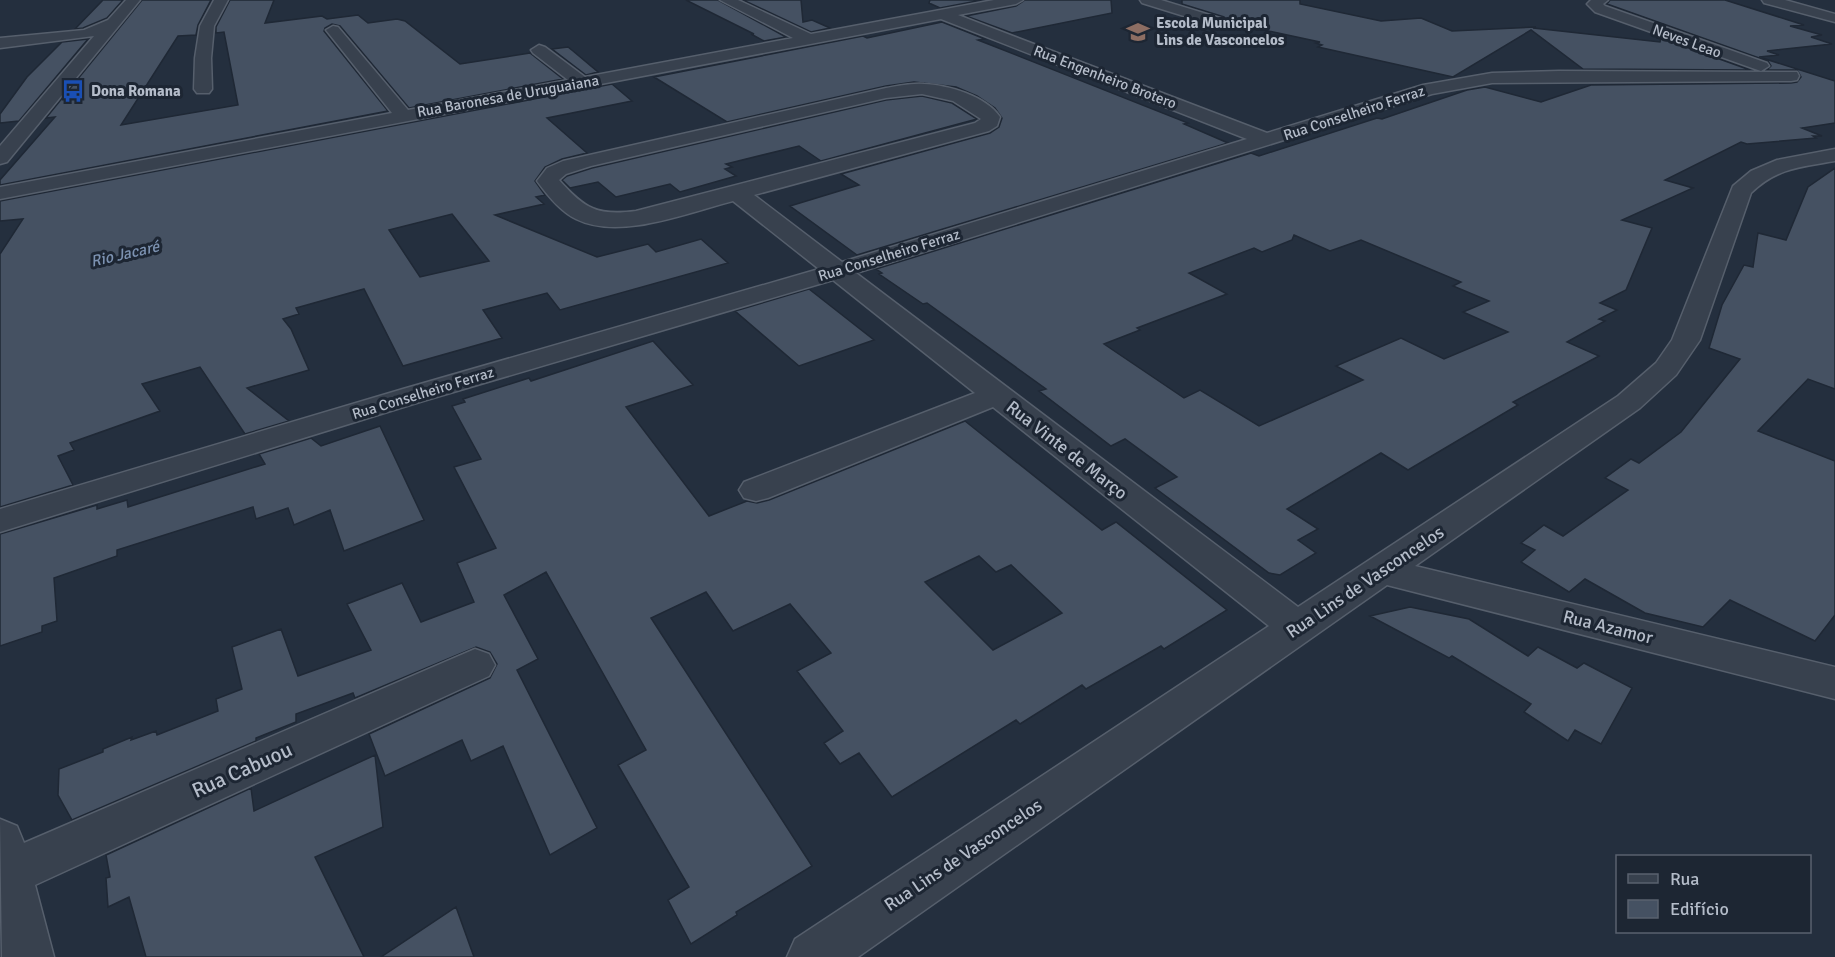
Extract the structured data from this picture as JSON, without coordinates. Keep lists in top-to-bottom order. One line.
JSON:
{"streets":{"street":["Neves Leao","Rua Engenheiro Brotero","Rua Baronesa de Uruguaiana","Rua Conselheiro Ferraz","Rua Vinte de Março","Rua Lins de Vasconcelos","Rua Azamor","Rua Cabuou"]},"crossings":[["Neves Leao","Rua Conselheiro Ferraz"],["Rua Engenheiro Brotero","Rua Baronesa de Uruguaiana"],["Rua Engenheiro Brotero","Rua Conselheiro Ferraz"],["Rua Conselheiro Ferraz","Rua Vinte de Março"],["Rua Vinte de Março","Rua Lins de Vasconcelos"],["Rua Lins de Vasconcelos","Rua Azamor"]],"water":["Rio Jacaré"],"places":{"school or university":["Escola Municipal Lins de Vasconcelos"],"bus stop":["Dona Romana"]},"legend":["Rua","Edifício"]}
